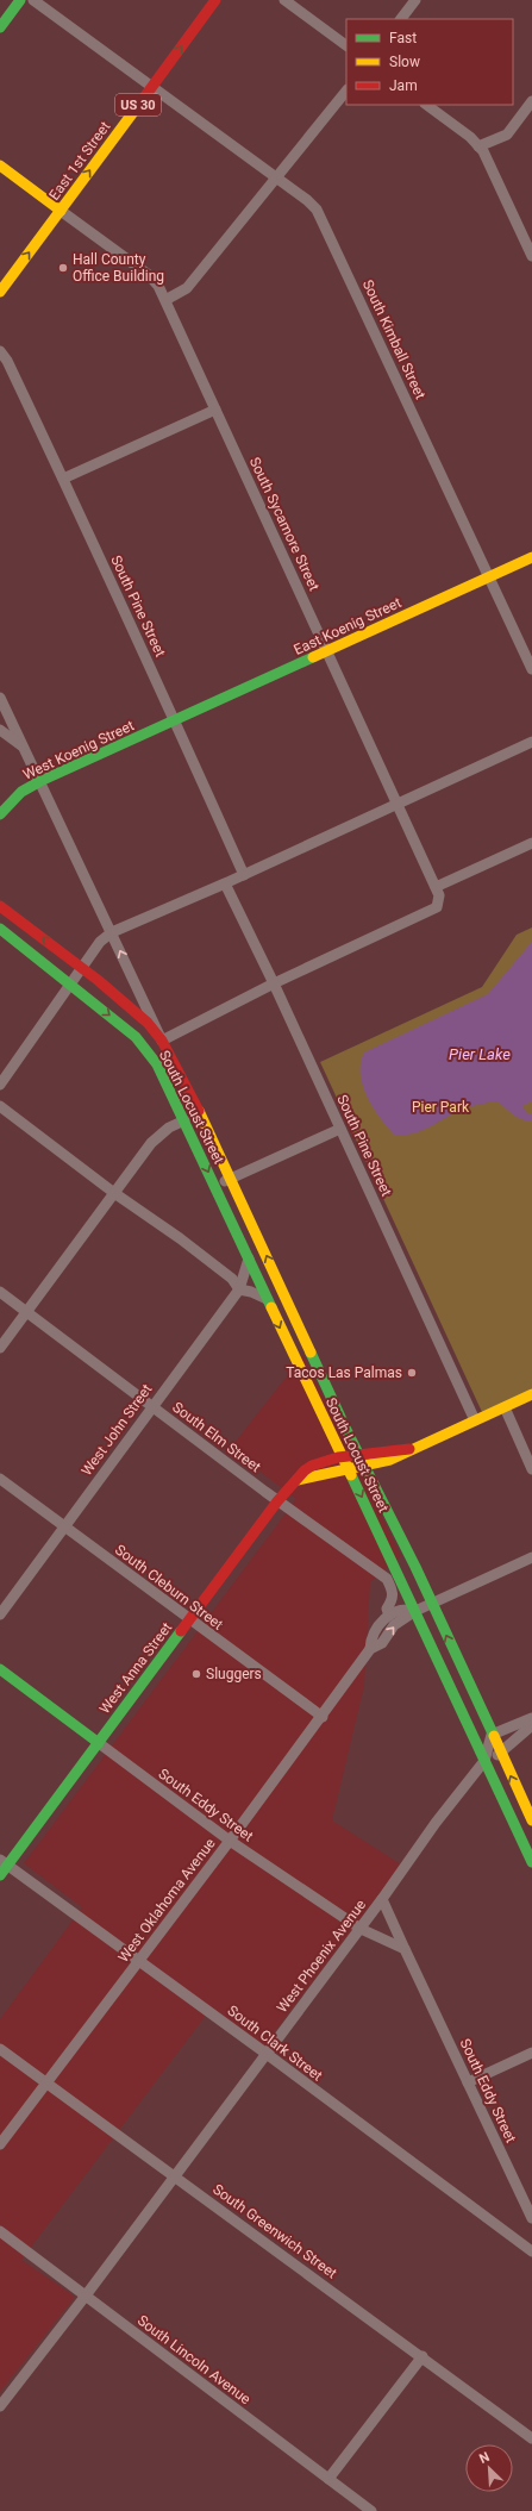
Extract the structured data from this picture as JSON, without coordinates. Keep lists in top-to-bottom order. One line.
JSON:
{"streets":{"main road":["US 30","East 1st Street","East Koenig Street","West Koenig Street","South Locust Street","West Anna Street","South Eddy Street"],"street":["South Kimball Street","South Sycamore Street","South Pine Street","West John Street","South Elm Street","South Cleburn Street","West Oklahoma Avenue","West Phoenix Avenue","South Clark Street","South Greenwich Street","South Lincoln Avenue"]},"crossings":[["East 1st Street","South Kimball Street"],["East 1st Street","South Sycamore Street"],["South Kimball Street","East Koenig Street"],["South Sycamore Street","East Koenig Street"],["South Pine Street","East Koenig Street"],["South Pine Street","West Koenig Street"],["East Koenig Street","West Koenig Street"],["South Locust Street","West John Street"],["South Locust Street","West Anna Street"],["South Locust Street","West Oklahoma Avenue"],["South Locust Street","West Phoenix Avenue"],["West John Street","South Elm Street"],["West John Street","South Cleburn Street"],["South Elm Street","West Anna Street"],["South Elm Street","West Oklahoma Avenue"],["South Cleburn Street","West Anna Street"],["South Cleburn Street","West Oklahoma Avenue"],["West Anna Street","South Eddy Street"],["West Anna Street","South Clark Street"],["South Eddy Street","West Oklahoma Avenue"],["South Eddy Street","West Phoenix Avenue"],["West Oklahoma Avenue","South Clark Street"],["West Oklahoma Avenue","South Greenwich Street"],["West Phoenix Avenue","South Clark Street"],["West Phoenix Avenue","South Greenwich Street"],["West Phoenix Avenue","South Lincoln Avenue"]],"one_way":["East 1st Street"],"water":["Pier Lake"],"parks":["Pier Park"],"places":["Hall County Office Building","Tacos Las Palmas","Sluggers"],"legend":["Fast","Slow","Jam"],"north":"top left"}
